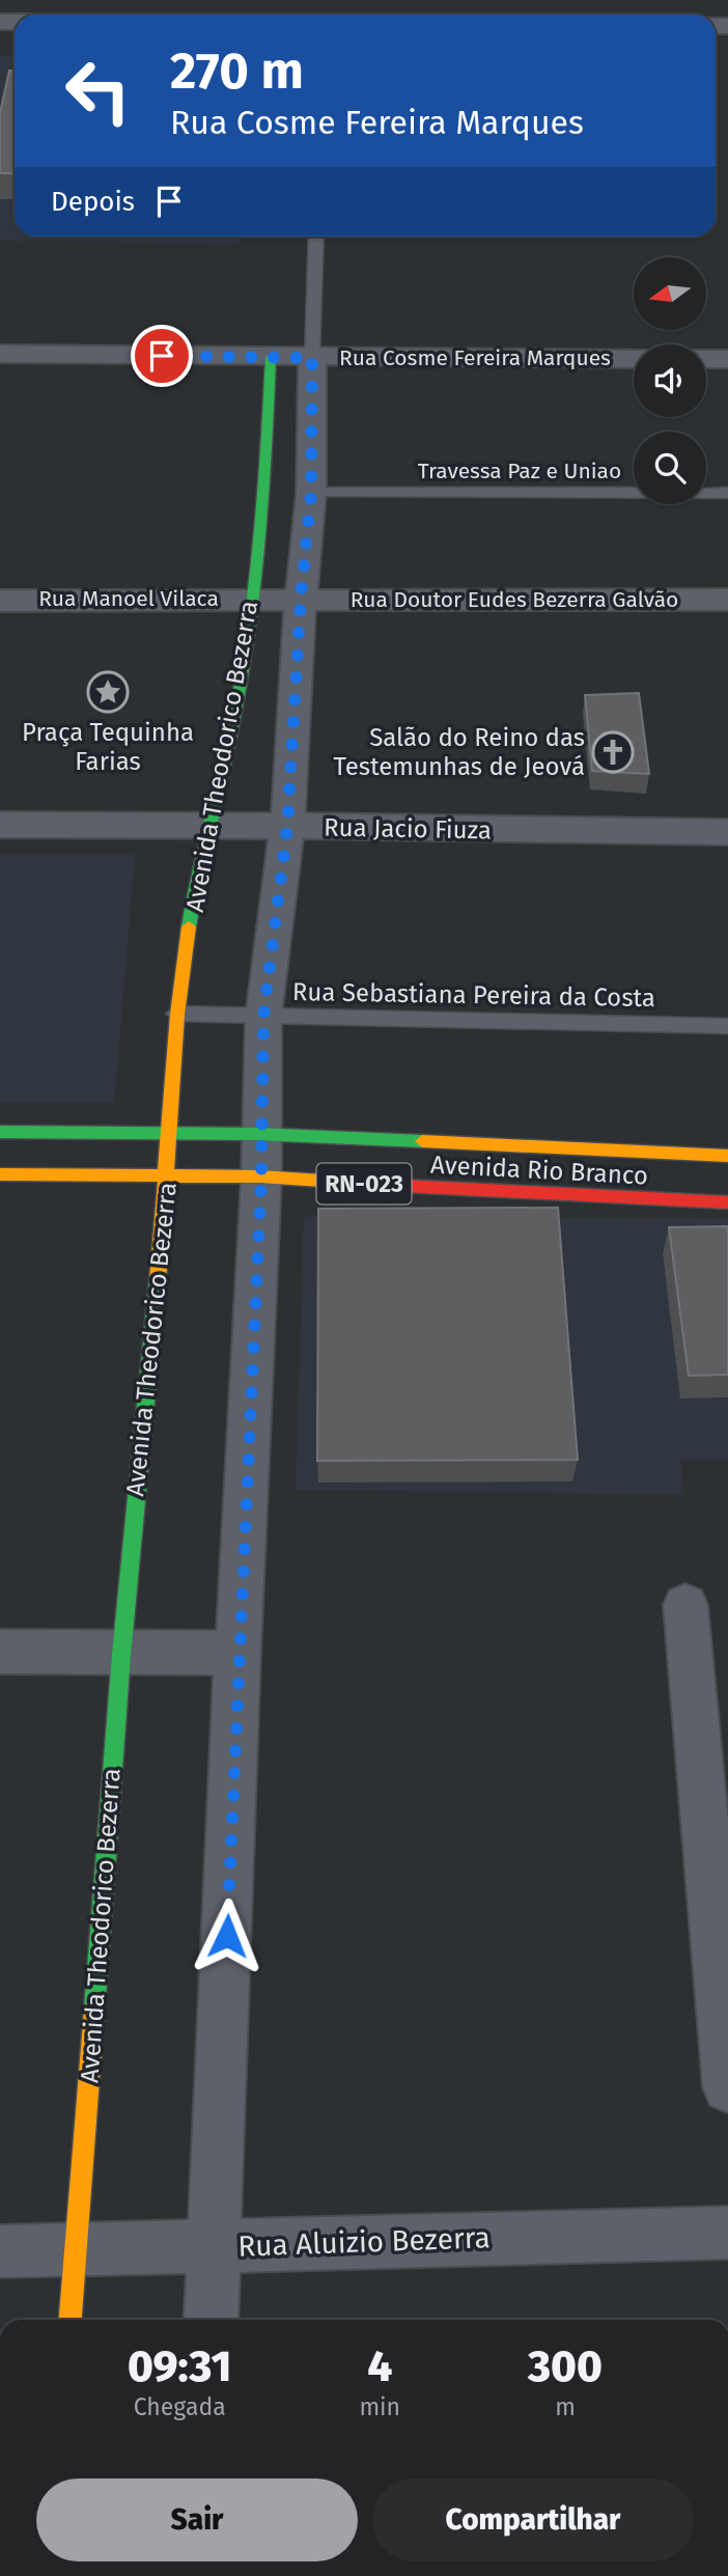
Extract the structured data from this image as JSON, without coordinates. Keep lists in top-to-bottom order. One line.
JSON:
{"streets":{"street":["Rua Cosme Fereira Marques","Rua Manoel Vilaca","Rua Doutor Eudes Bezerra Galvão","Avenida Theodorico Bezerra","Rua Jacio Fiuza","Avenida Rio Branco","RN-023","Rua Aluizio Bezerra"],"lane":["Travessa Paz e Uniao","Rua Sebastiana Pereira da Costa"]},"crossings":[["Rua Cosme Fereira Marques","Avenida Theodorico Bezerra"],["Travessa Paz e Uniao","Avenida Theodorico Bezerra"],["Rua Manoel Vilaca","Rua Doutor Eudes Bezerra Galvão"],["Rua Manoel Vilaca","Avenida Theodorico Bezerra"],["Rua Doutor Eudes Bezerra Galvão","Avenida Theodorico Bezerra"],["Avenida Theodorico Bezerra","Rua Jacio Fiuza"],["Avenida Theodorico Bezerra","Rua Sebastiana Pereira da Costa"],["Avenida Theodorico Bezerra","Avenida Rio Branco"],["Avenida Theodorico Bezerra","Rua Aluizio Bezerra"]],"places":{"place":["Praça Tequinha Farias"],"church":["Salão do Reino das Testemunhas de Jeová"]},"north":"left","page":{"turn":["270 m","Rua Cosme Fereira Marques"],"then":"Depois","eta":["09:31","Chegada","4","min","300","m"],"buttons":["Sair","Compartilhar"]}}
